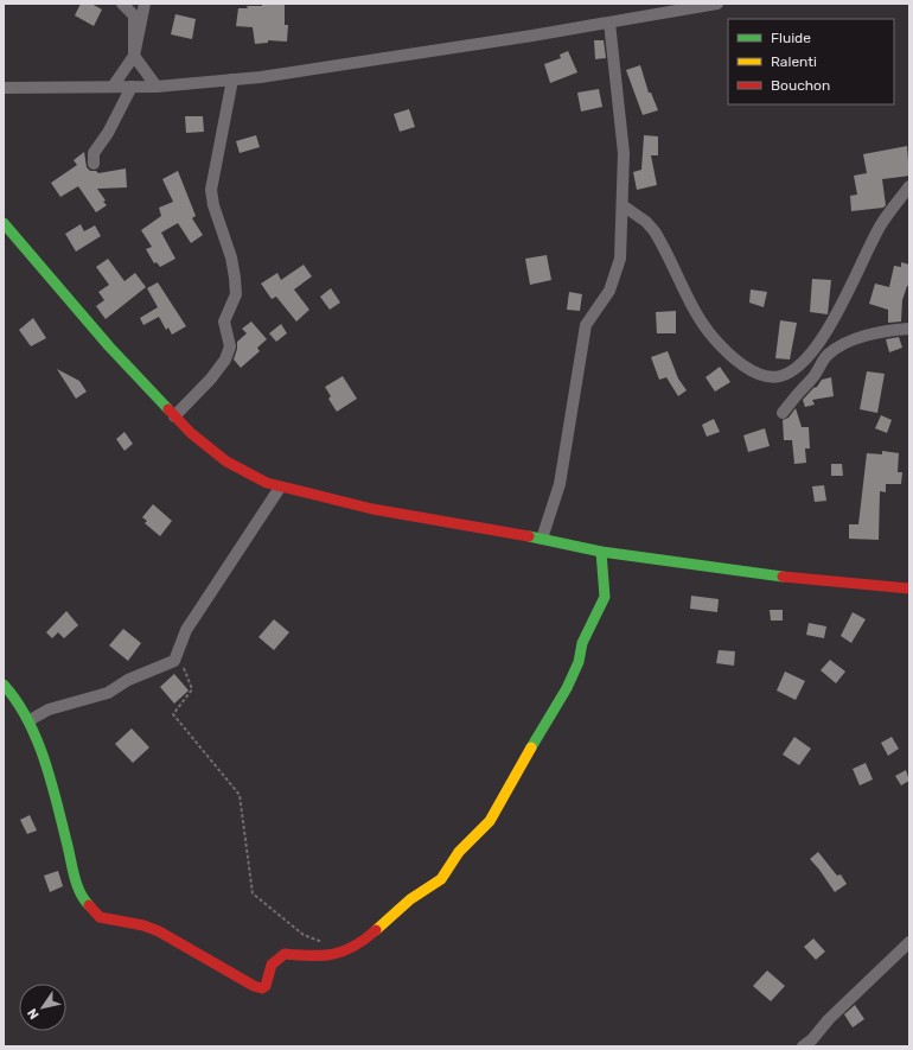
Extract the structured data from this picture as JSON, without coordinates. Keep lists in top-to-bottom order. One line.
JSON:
{"legend":["Fluide","Ralenti","Bouchon"],"north":"bottom left"}
